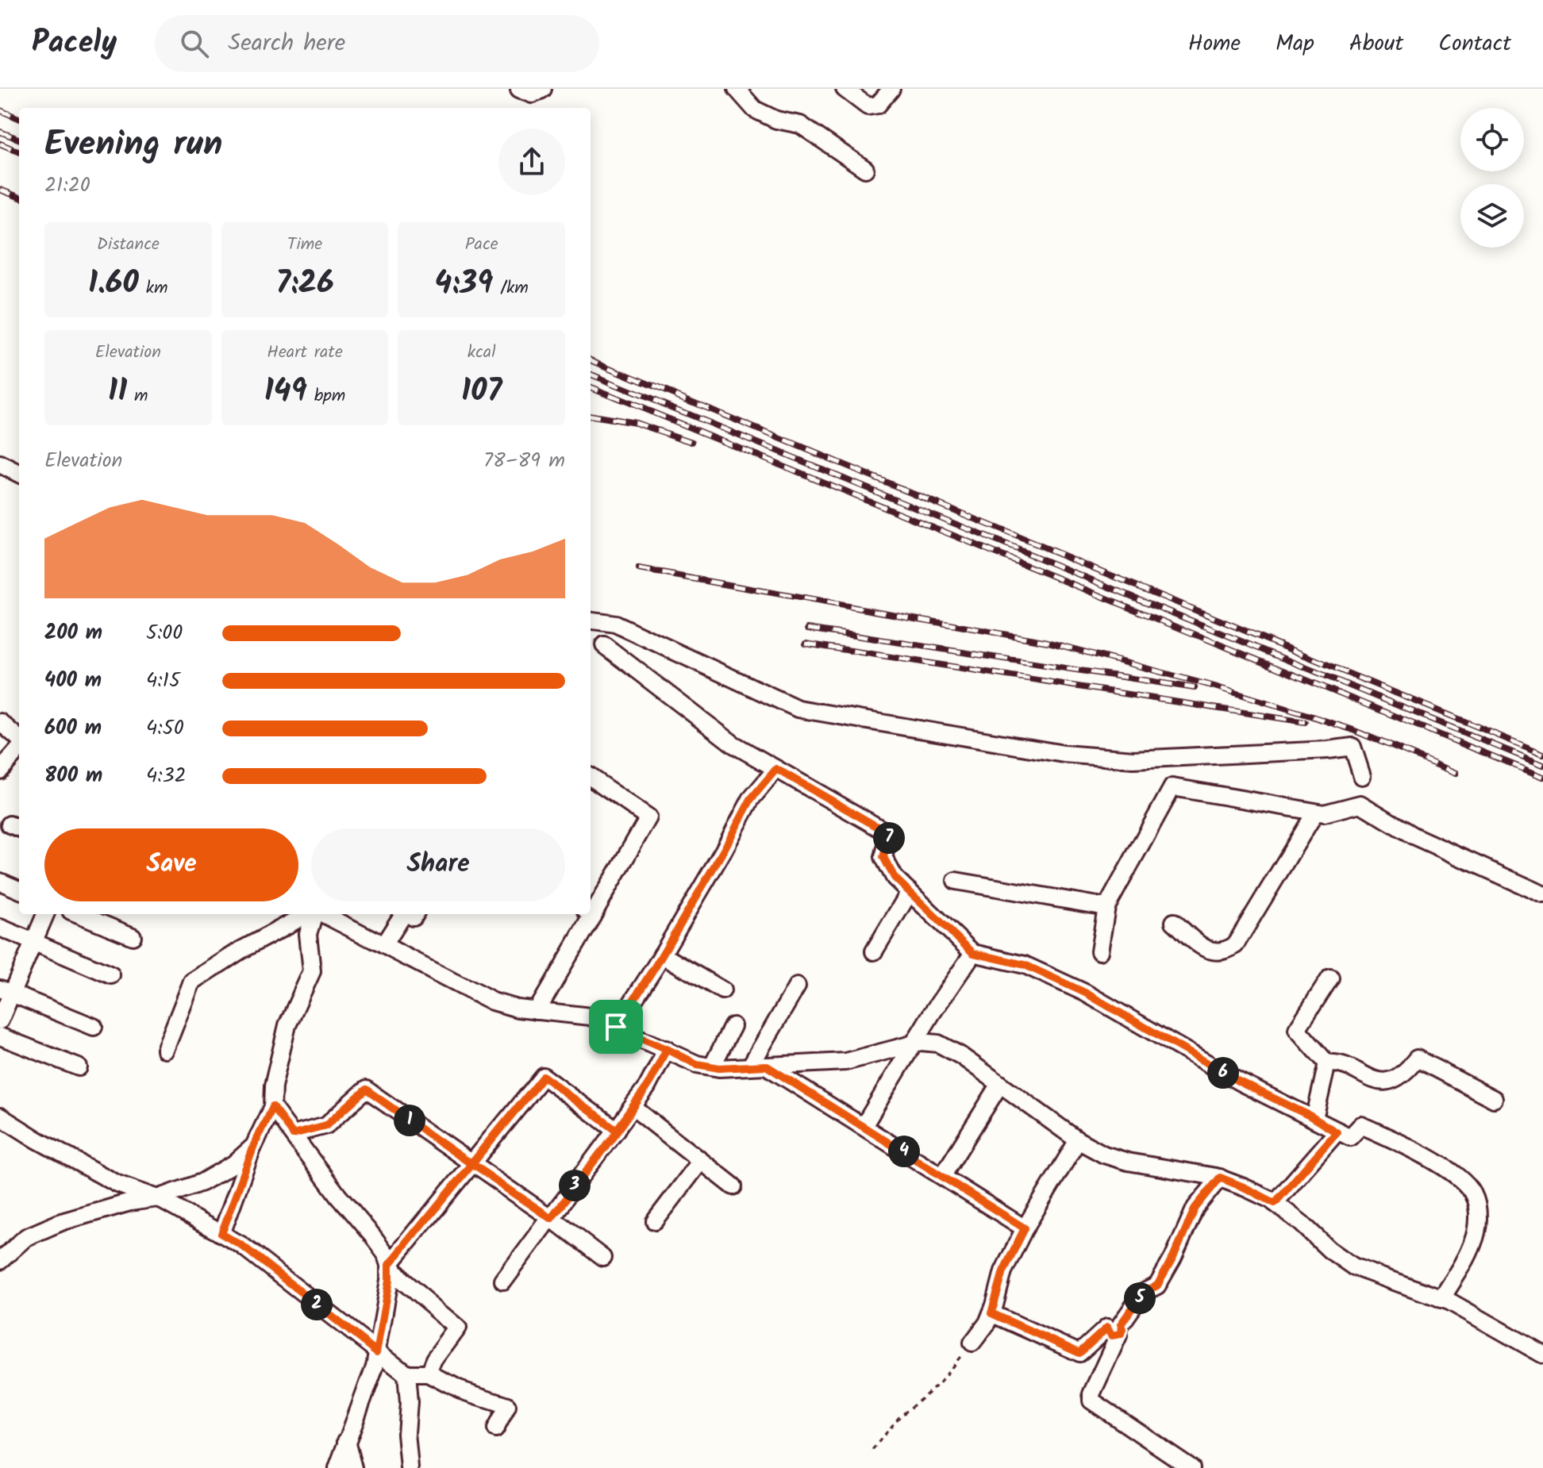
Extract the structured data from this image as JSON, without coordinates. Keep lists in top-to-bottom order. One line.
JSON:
{"page":{"header":"Pacely","search":"Search here","nav":["Home","Map","About","Contact"],"heading":["Evening run","21:20"],"stats":[["Distance","1.60 km"],["Time","7:26"],["Pace","4:39 /km"],["Elevation","11 m"],["Heart rate","149 bpm"],["kcal","107"]],"chart":["Elevation","78–89 m"],"list":[{"name":"200 m","note":"5:00"},{"name":"400 m","note":"4:15"},{"name":"600 m","note":"4:50"},{"name":"800 m","note":"4:32"}],"buttons":["Save","Share"],"pins":["7","6","1","4","3","5","2"]}}
